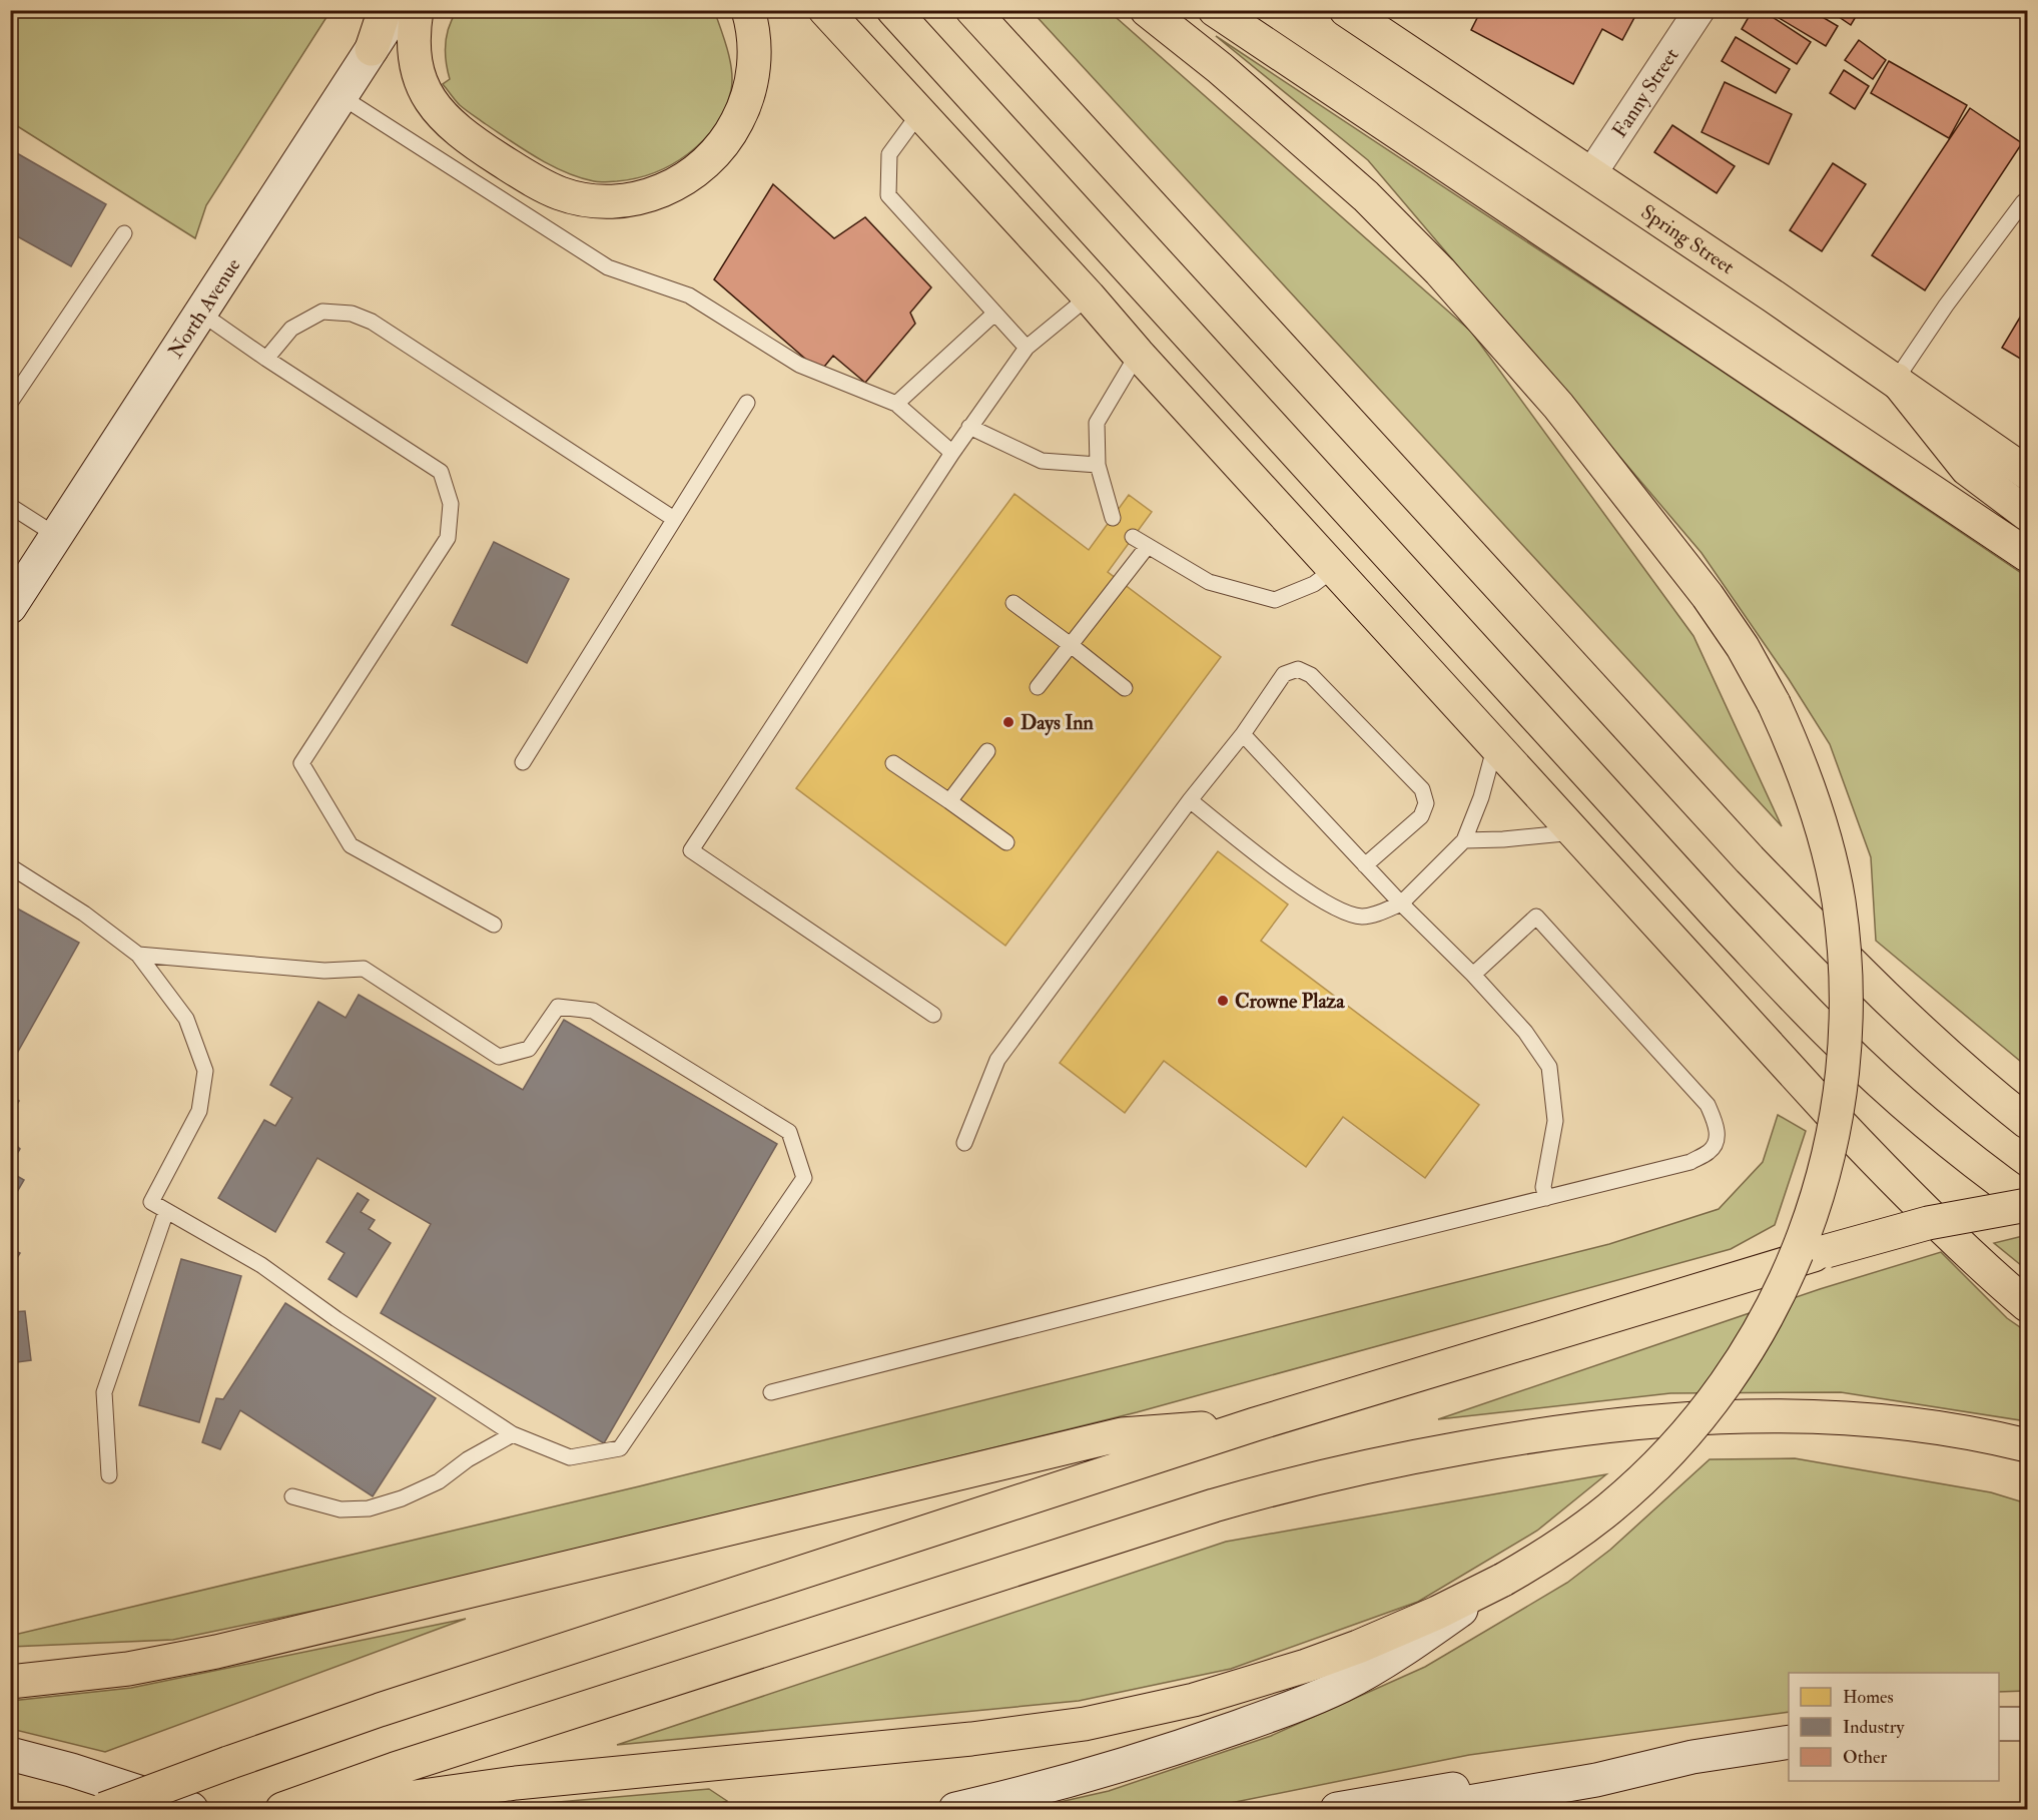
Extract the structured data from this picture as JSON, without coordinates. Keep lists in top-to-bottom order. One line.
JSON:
{"streets":{"main road":["Spring Street"],"street":["Fanny Street","North Avenue"]},"crossings":[["Fanny Street","Spring Street"]],"places":["Days Inn","Crowne Plaza"],"legend":["Homes","Industry","Other"]}
